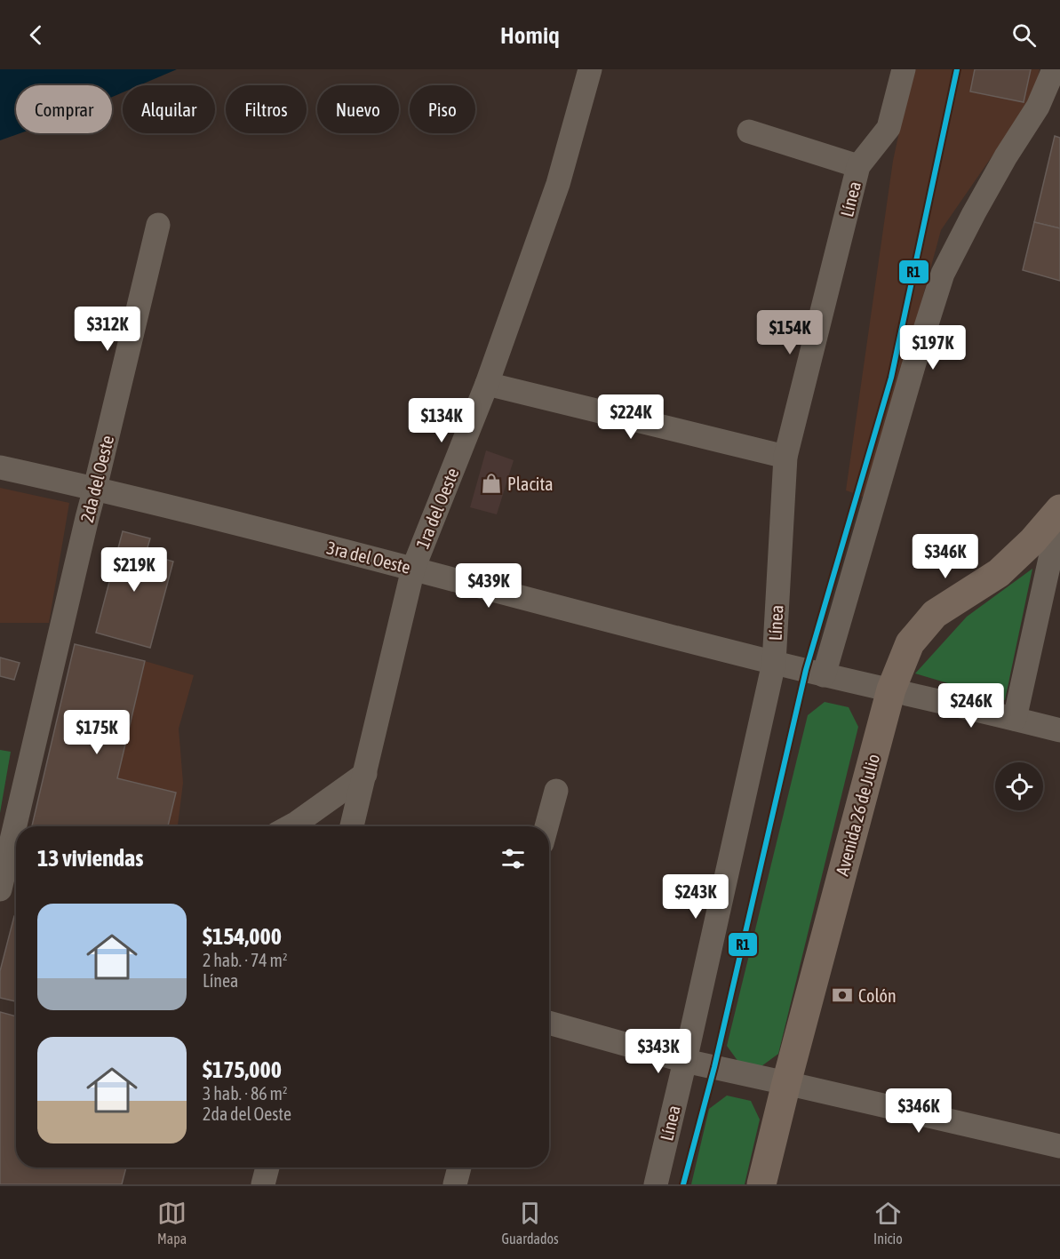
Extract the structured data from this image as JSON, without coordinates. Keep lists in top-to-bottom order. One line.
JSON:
{"streets":{"main road":["Avenida 26 de Julio"],"street":["Línea","2da del Oeste","1ra del Oeste","3ra del Oeste"]},"crossings":[["Línea","3ra del Oeste"],["2da del Oeste","3ra del Oeste"],["1ra del Oeste","3ra del Oeste"],["3ra del Oeste","Avenida 26 de Julio"]],"places":{"shop":["Placita"],"bank":["Colón"]},"lines":["transit line R1"],"page":{"header":"Homiq","chip":["Comprar","Alquilar","Filtros","Nuevo","Piso"],"price":["$312K","$154K","$197K","$224K","$134K","$346K","$219K","$439K","$246K","$175K","$243K","$343K","$346K"],"heading":"13 viviendas","list":[{"name":"$154,000","note":"2 hab. · 74 m² · Línea"},{"name":"$175,000","note":"3 hab. · 86 m² · 2da del Oeste"}],"tabs":["Mapa","Guardados","Inicio"]}}
